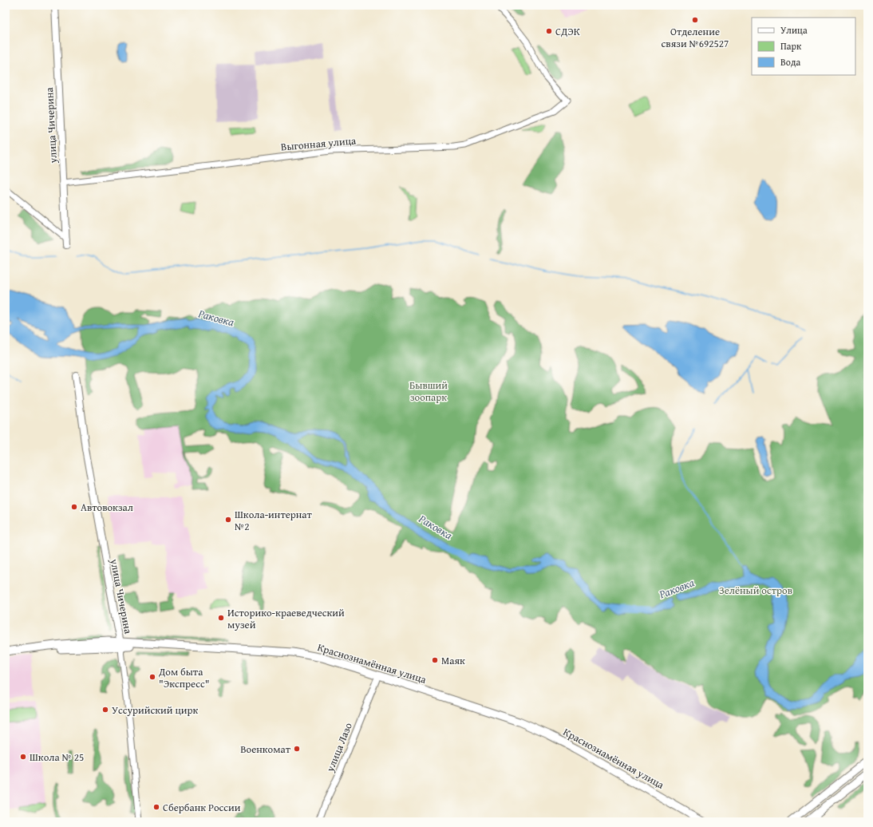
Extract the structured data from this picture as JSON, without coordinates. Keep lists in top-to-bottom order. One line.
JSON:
{"streets":{"highway":["Краснознамённая улица"],"main road":["улица Чичерина"],"street":["Выгонная улица","улица Лазо"]},"crossings":[["улица Чичерина","Выгонная улица"],["улица Чичерина","Краснознамённая улица"],["Краснознамённая улица","улица Лазо"]],"water":["Раковка"],"parks":["Бывший зоопарк","Зелёный остров"],"places":["Отделение связи №692527","СДЭК","Автовокзал","Школа-интернат №2","Историко-краеведческий музей","Маяк","Дом быта \"Экспресс\"","Уссурийский цирк","Военкомат","Школа № 25","Сбербанк России"],"legend":["Улица","Парк","Вода"]}
